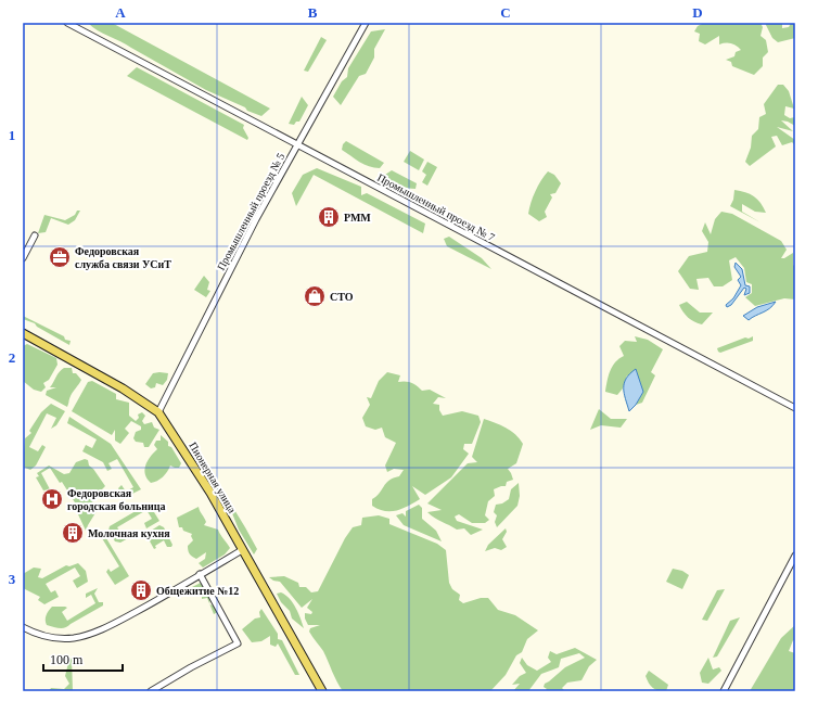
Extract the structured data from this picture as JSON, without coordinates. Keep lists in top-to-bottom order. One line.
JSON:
{"streets":{"main road":["Пионерная улица"],"street":["Промышленный проезд № 7","Промышленный проезд № 5"]},"crossings":[["Промышленный проезд № 7","Промышленный проезд № 5"],["Промышленный проезд № 5","Пионерная улица"]],"places":{"building":["РММ","Молочная кухня","Общежитие №12"],"office":["Федоровская служба связи УСиТ"],"shop":["СТО"],"hospital":["Федоровская городская больница"]},"scale_bar":"100 m","grid":{"columns":["A","B","C","D"],"rows":["1","2","3"]}}
